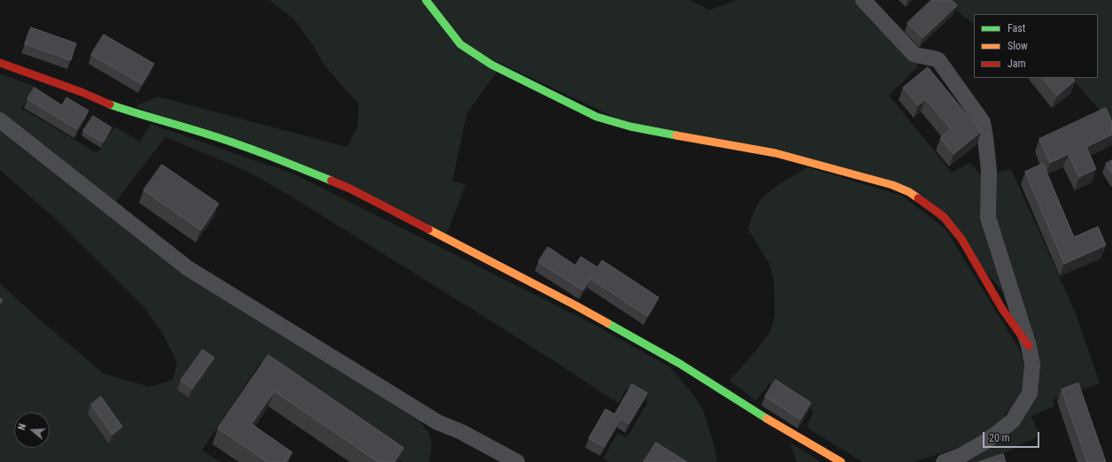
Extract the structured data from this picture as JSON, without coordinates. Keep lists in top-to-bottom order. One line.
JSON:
{"legend":["Fast","Slow","Jam"],"scale_bar":"20 m","north":"left"}
